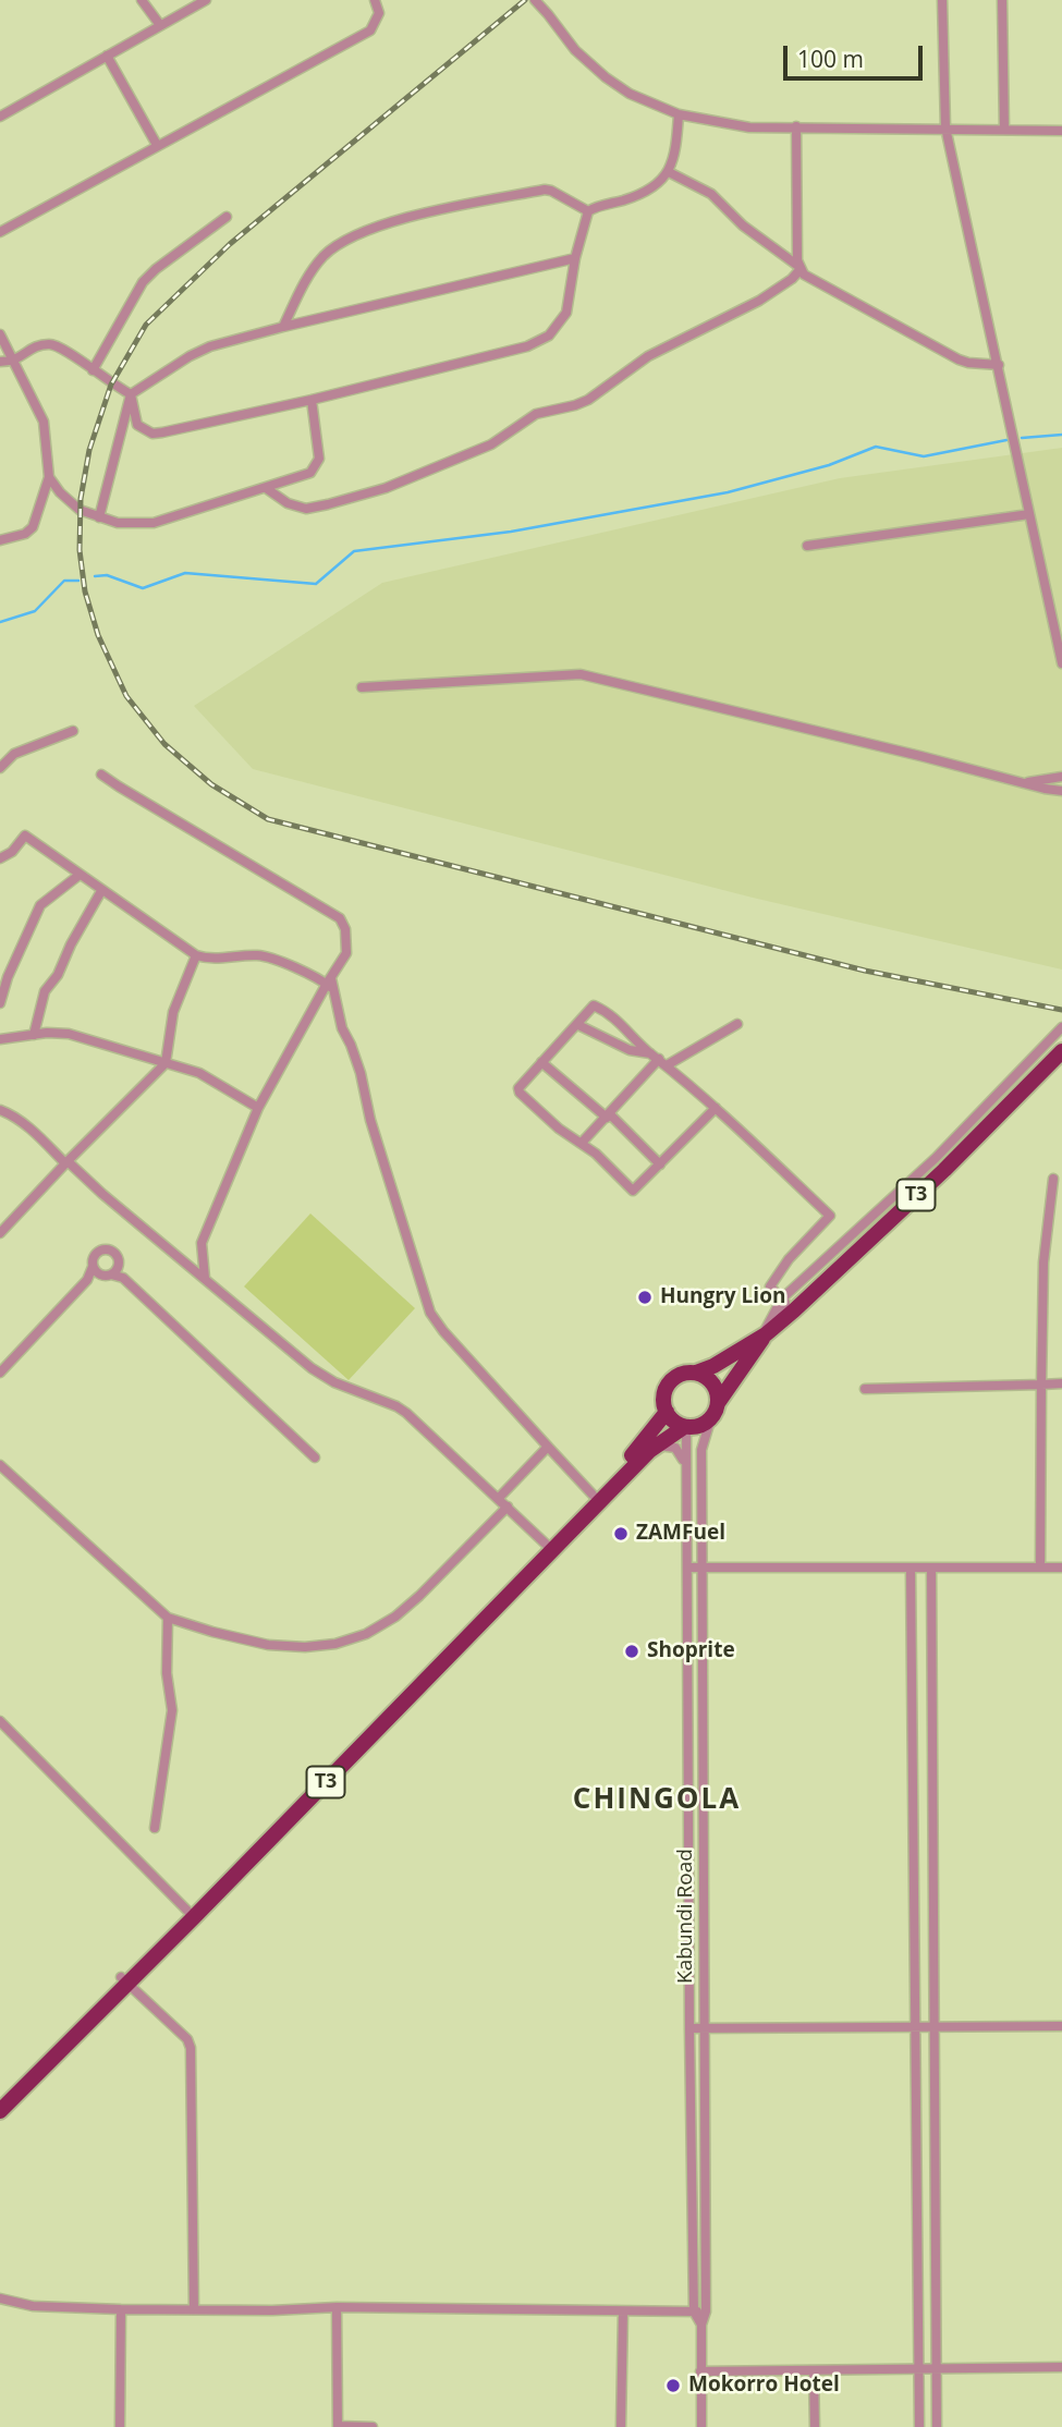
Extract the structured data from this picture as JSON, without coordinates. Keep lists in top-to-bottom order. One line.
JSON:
{"streets":{"highway":["T3"],"street":["Kabundi Road"]},"crossings":[["T3","Kabundi Road"]],"districts":["CHINGOLA"],"places":["Hungry Lion","ZAMFuel","Shoprite","Mokorro Hotel"],"scale_bar":"100 m"}
